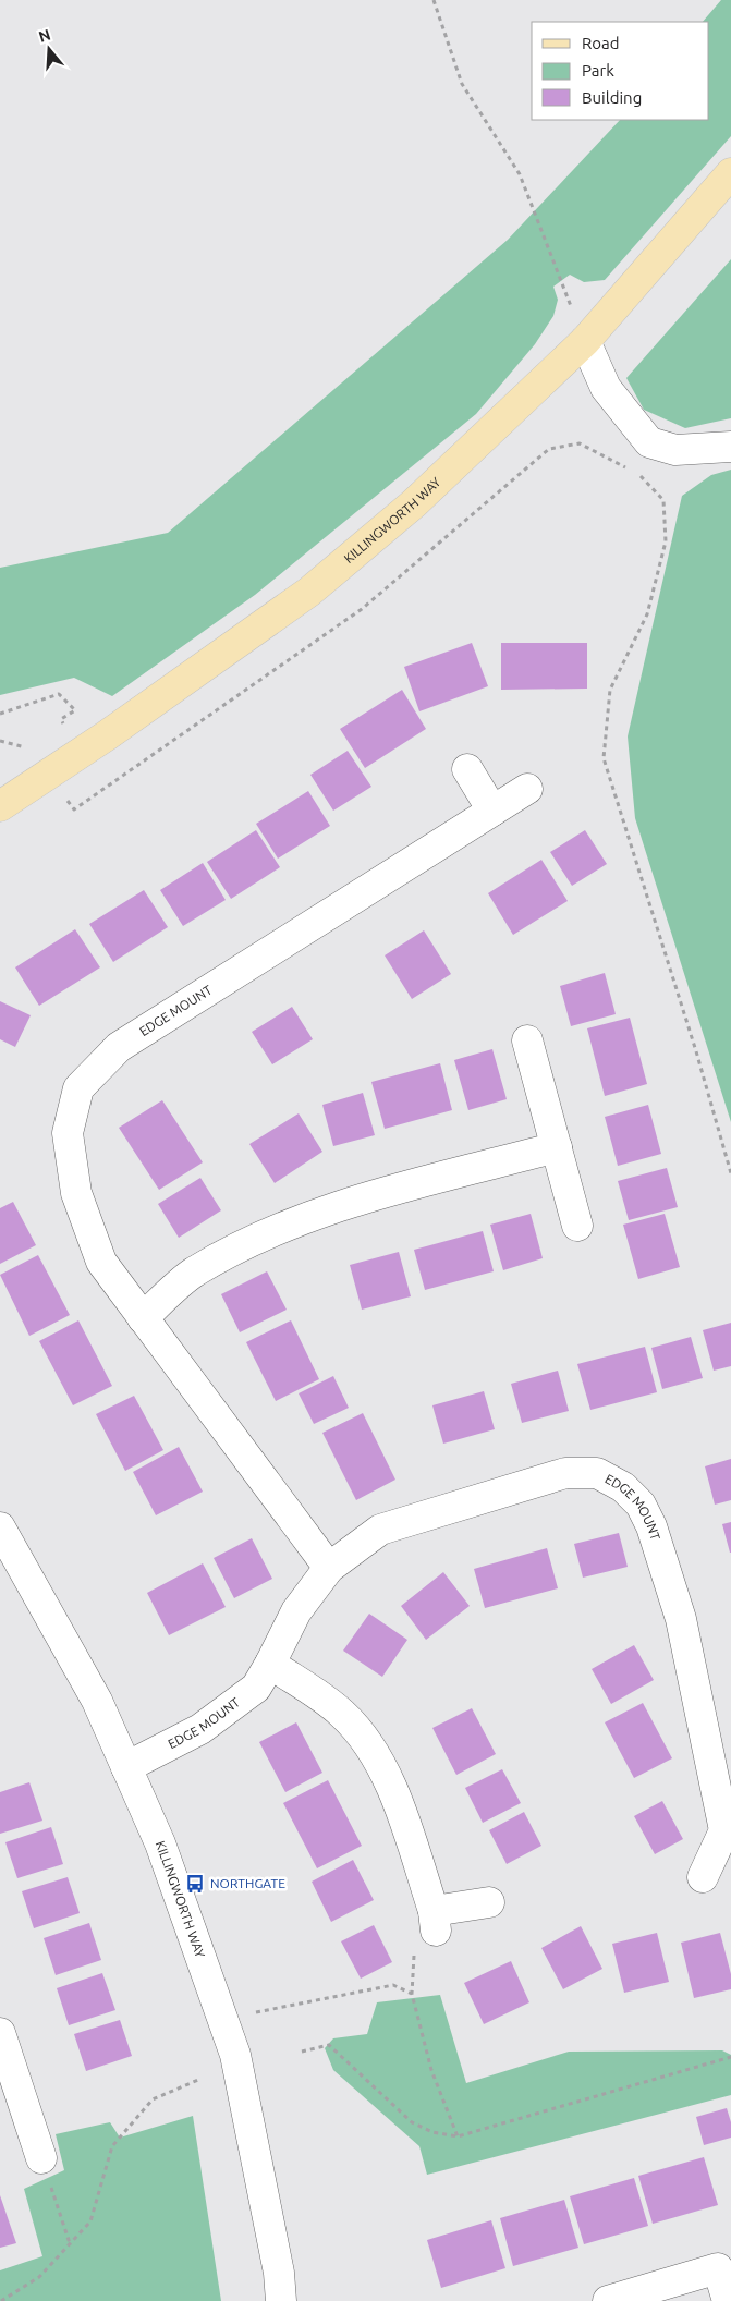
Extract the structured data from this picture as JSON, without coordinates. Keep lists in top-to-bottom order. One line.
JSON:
{"streets":{"main road":["KILLINGWORTH WAY"],"street":["EDGE MOUNT"]},"crossings":[["KILLINGWORTH WAY","EDGE MOUNT"]],"places":{"bus stop":["NORTHGATE"]},"legend":["Road","Park","Building"],"north":"top"}
